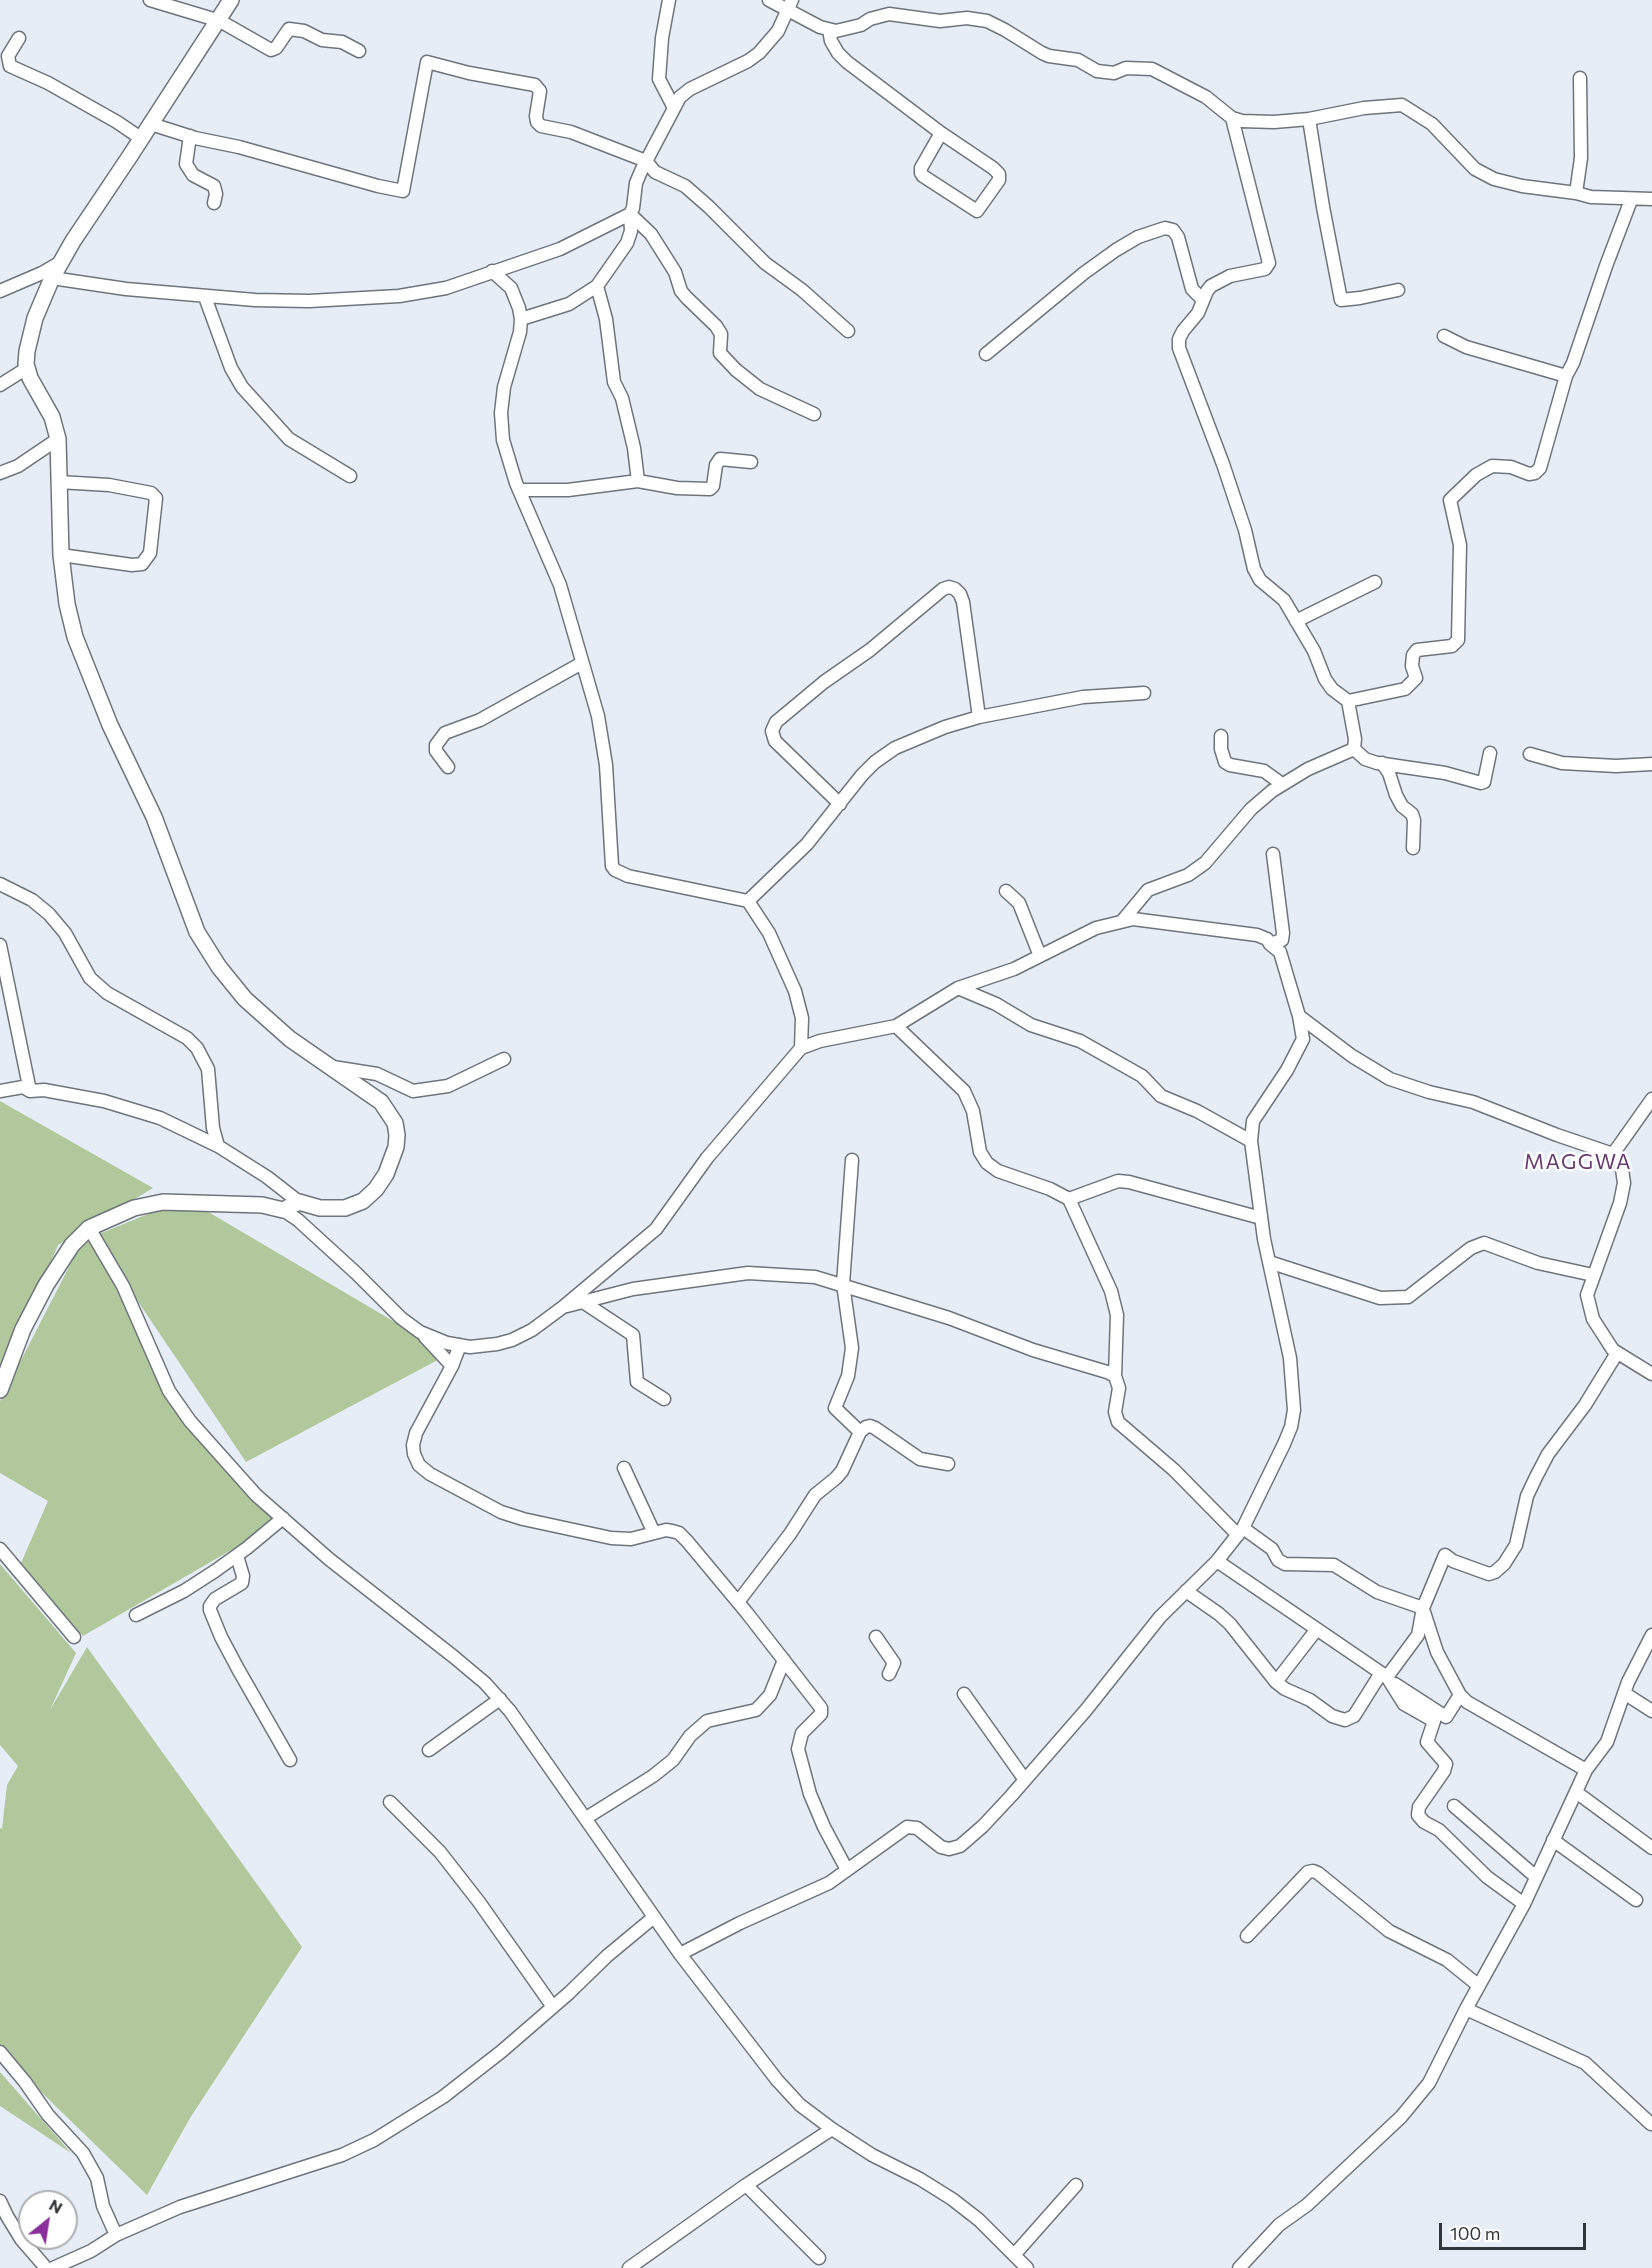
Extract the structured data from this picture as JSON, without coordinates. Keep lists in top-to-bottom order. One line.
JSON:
{"districts":["MAGGWA"],"scale_bar":"100 m","north":"top right"}
